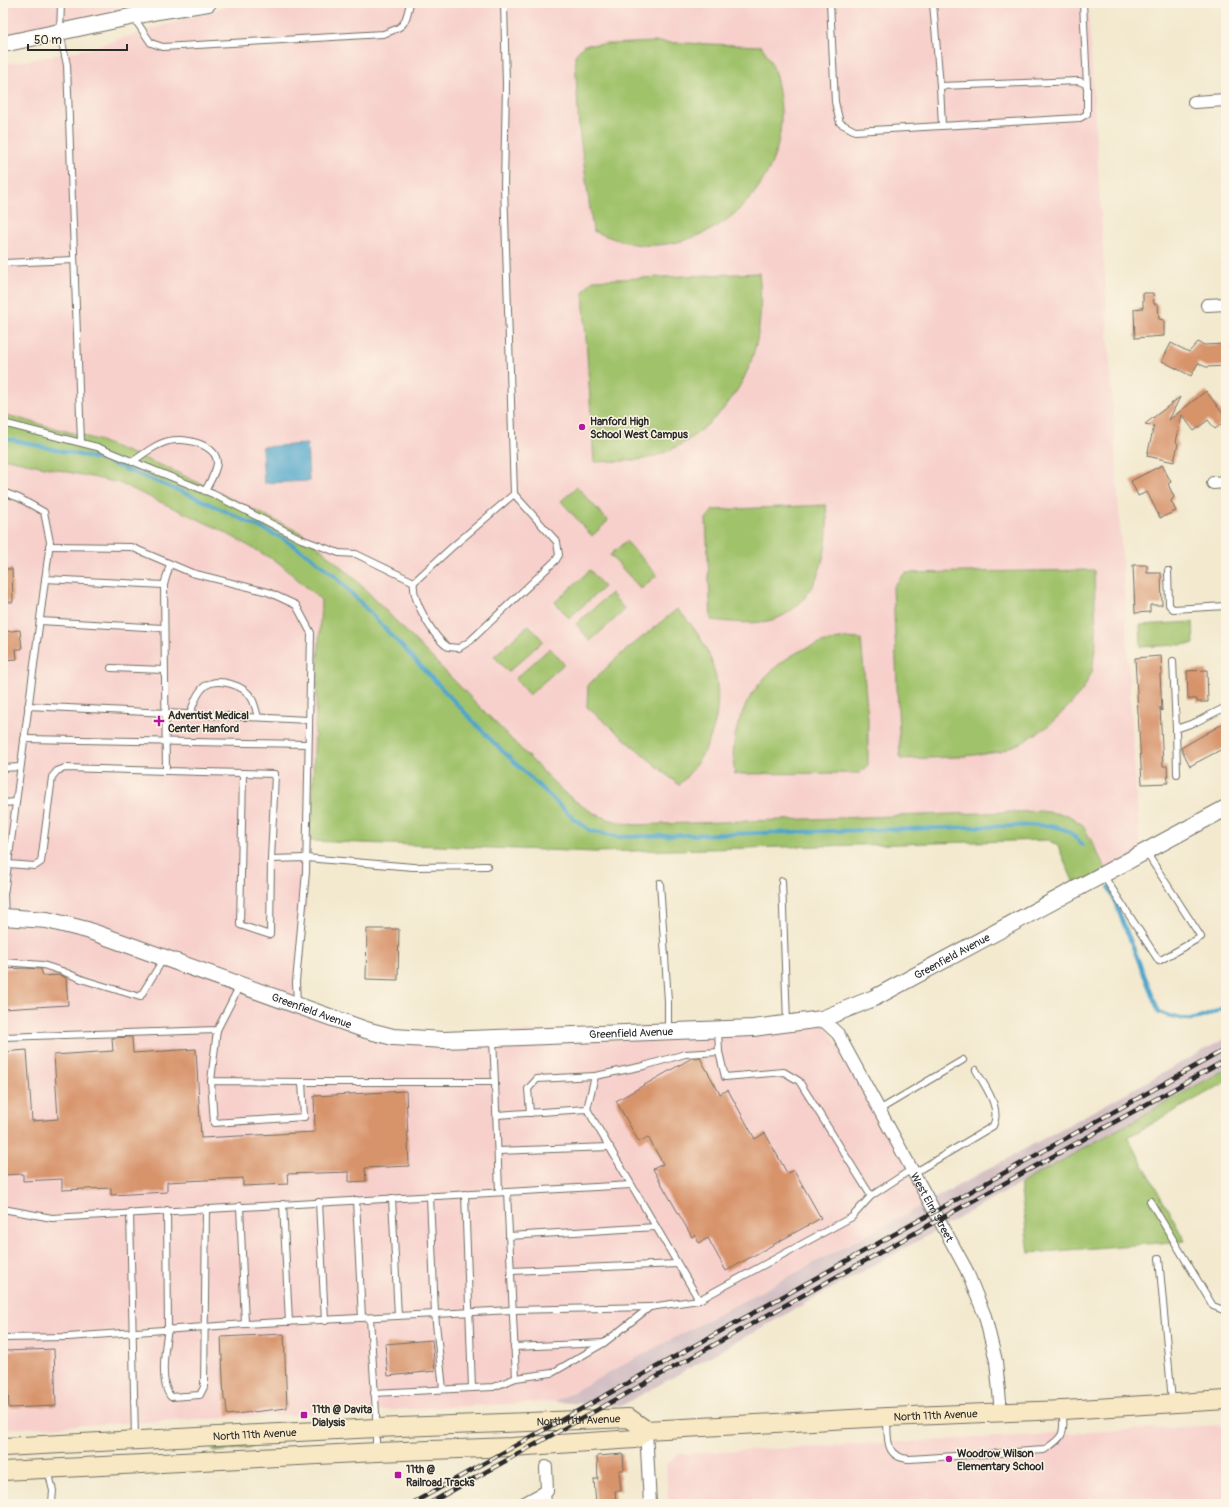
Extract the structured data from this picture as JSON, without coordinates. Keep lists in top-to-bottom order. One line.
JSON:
{"streets":{"main road":["North 11th Avenue"],"street":["Greenfield Avenue","West Elm Street"]},"crossings":[["Greenfield Avenue","West Elm Street"],["West Elm Street","North 11th Avenue"]],"places":{"other":["Hanford High School West Campus","Woodrow Wilson Elementary School"],"health":["Adventist Medical Center Hanford"],"transit":["11th @ Davita Dialysis","11th @ Railroad Tracks"]},"scale_bar":"50 m"}
